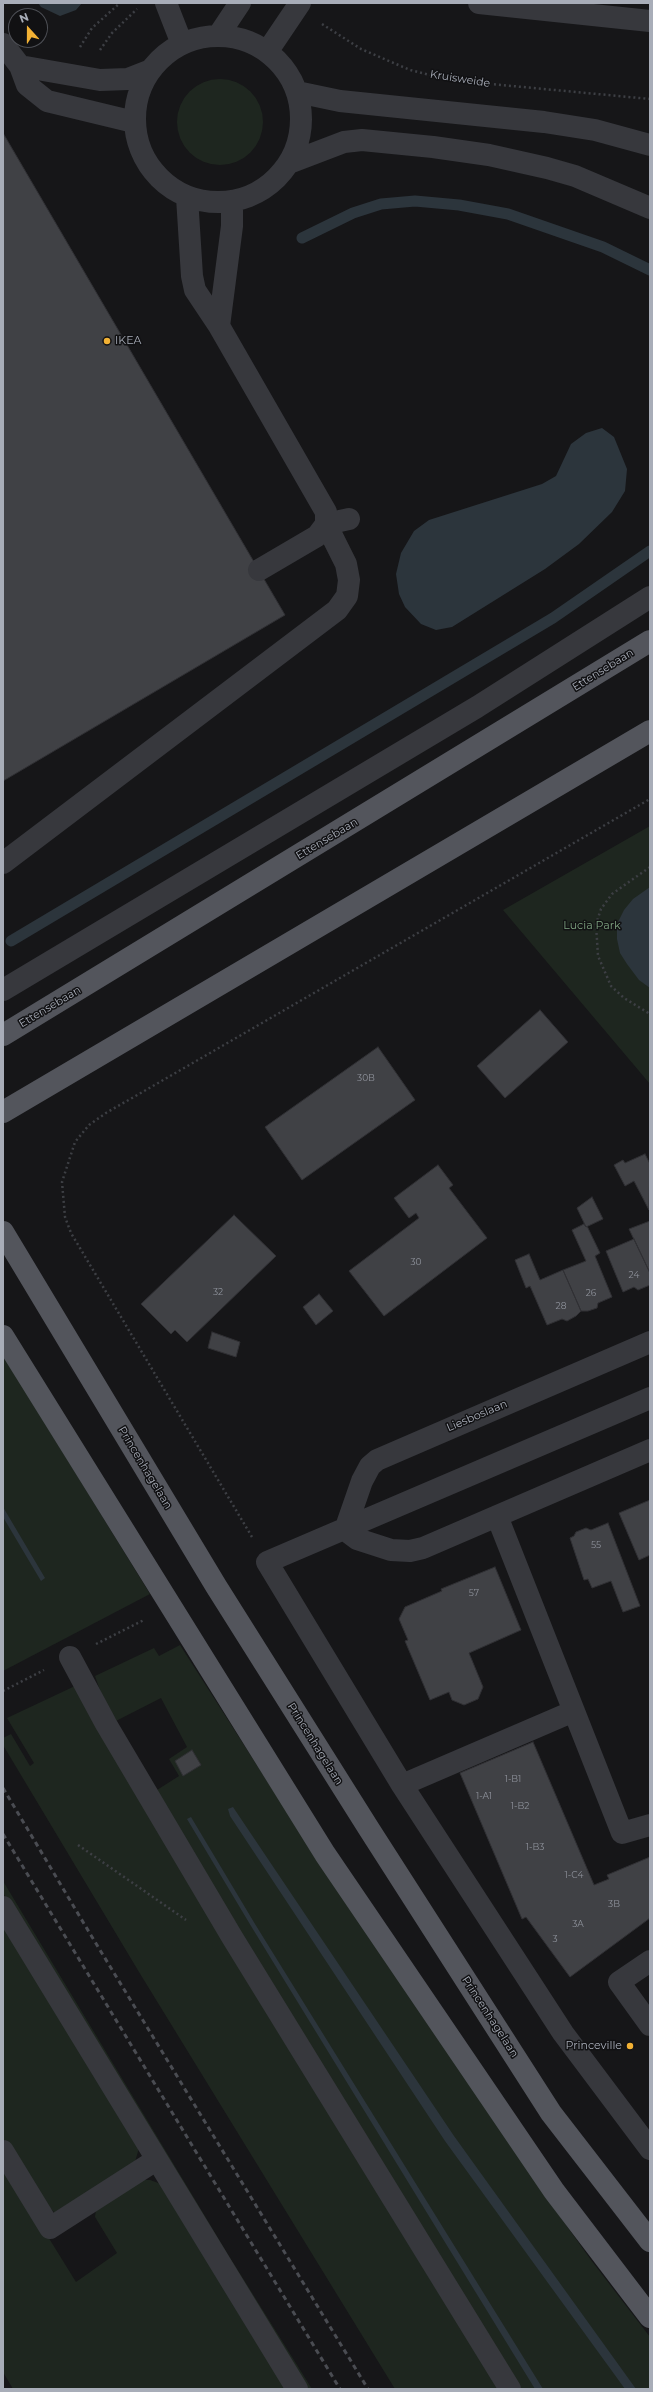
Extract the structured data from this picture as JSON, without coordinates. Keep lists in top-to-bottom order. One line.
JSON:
{"streets":{"main road":["Ettensebaan","Princenhagelaan"],"street":["Liesboslaan"],"path":["Kruisweide"]},"parks":["Lucia Park"],"places":["IKEA","Princeville"],"house_numbers":["30B","30","24","32","26","28","55","57","1-B1","1-A1","1-B2","1-B3","1-C4","3B","3A","3"],"north":"top"}
